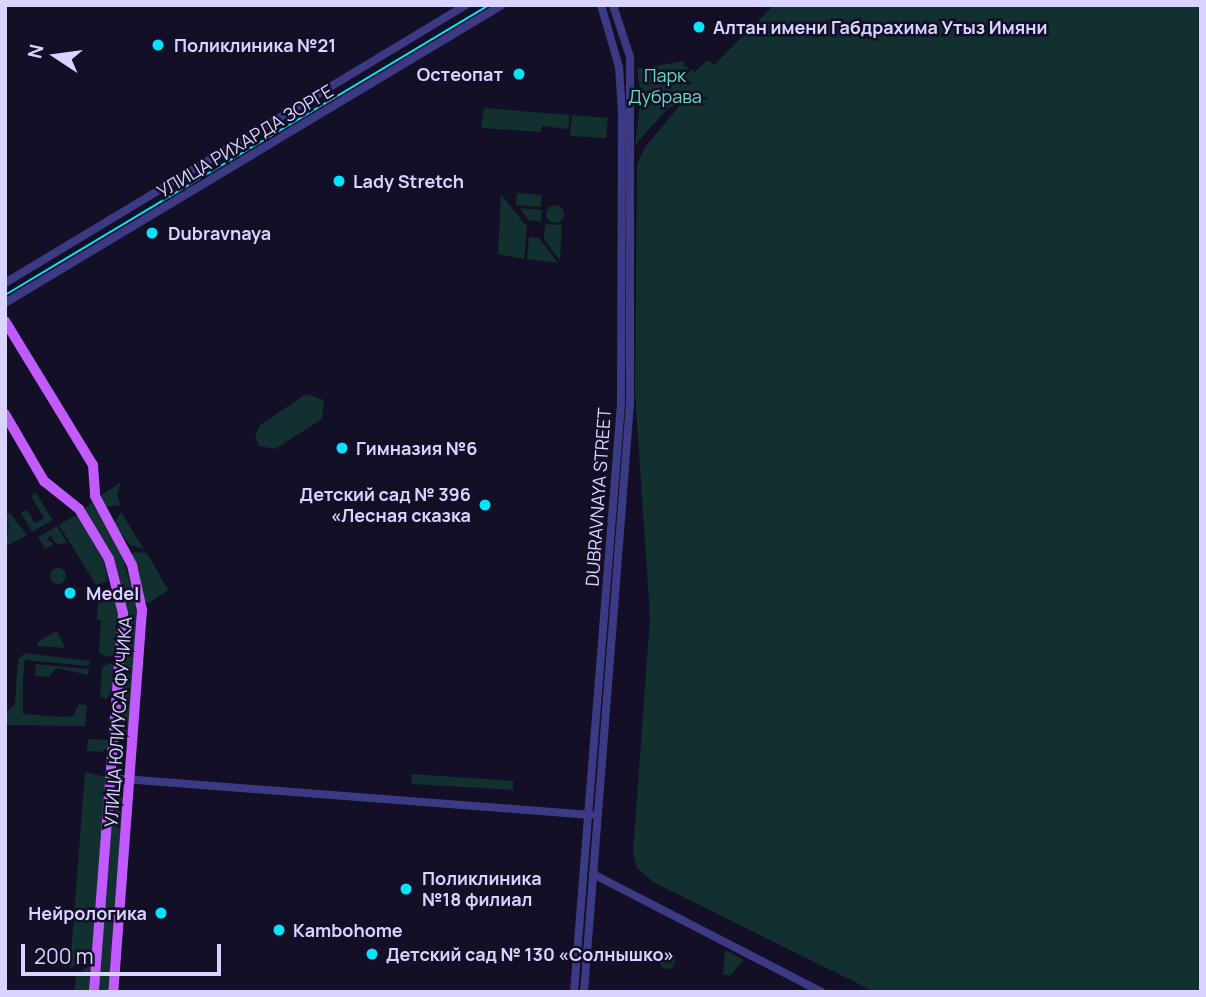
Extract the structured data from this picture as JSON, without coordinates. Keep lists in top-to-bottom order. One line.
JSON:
{"streets":{"main road":["УЛИЦА ЮЛИУСА ФУЧИКА"],"street":["УЛИЦА РИХАРДА ЗОРГЕ","DUBRAVNAYA STREET"]},"parks":["Парк Дубрава"],"places":["Алтан имени Габдрахима Утыз Имяни","Поликлиника №21","Остеопат","Lady Stretch","Dubravnaya","Гимназия №6","Детский сад № 396 «Лесная сказка","Medel","Поликлиника №18 филиал","Нейрологика","Kambohome","Детский сад № 130 «Солнышко»"],"scale_bar":"200 m","north":"left"}
